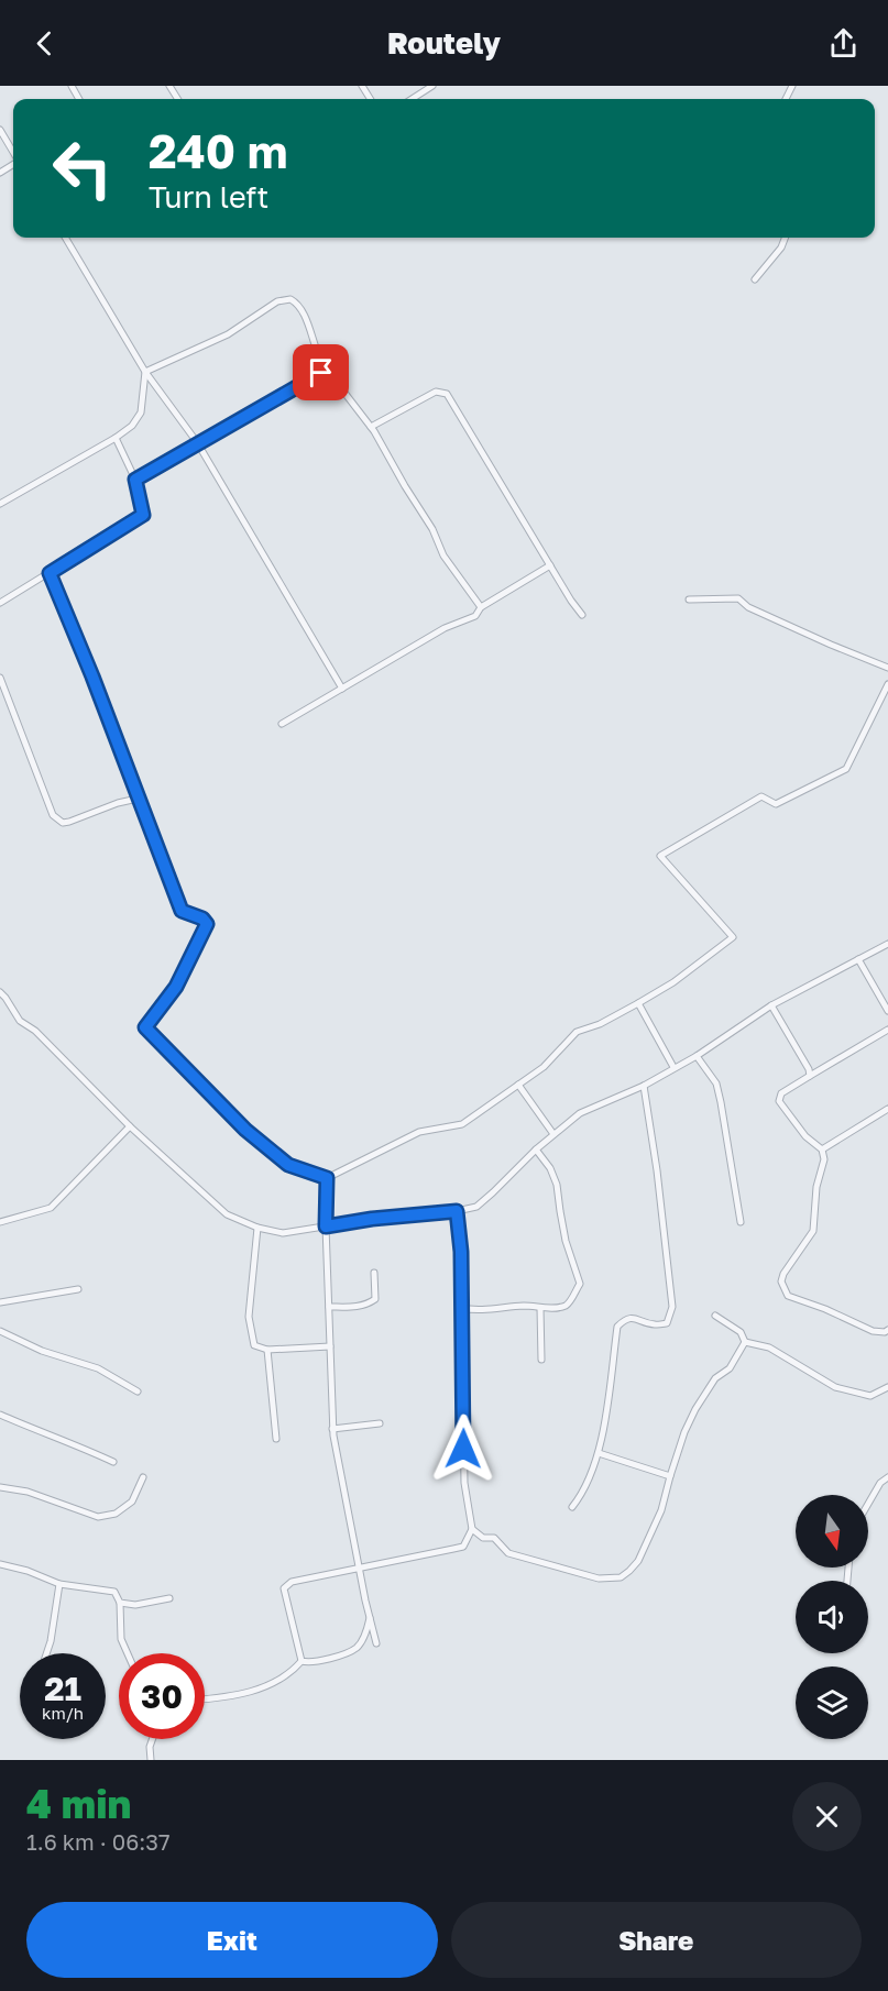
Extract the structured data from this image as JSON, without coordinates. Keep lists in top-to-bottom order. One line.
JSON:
{"north":"bottom","page":{"header":"Routely","turn":["240 m","Turn left"],"speed":"21 km/h","limit":"30","heading":["4 min","1.6 km · 06:37"],"buttons":["Exit","Share"]}}
